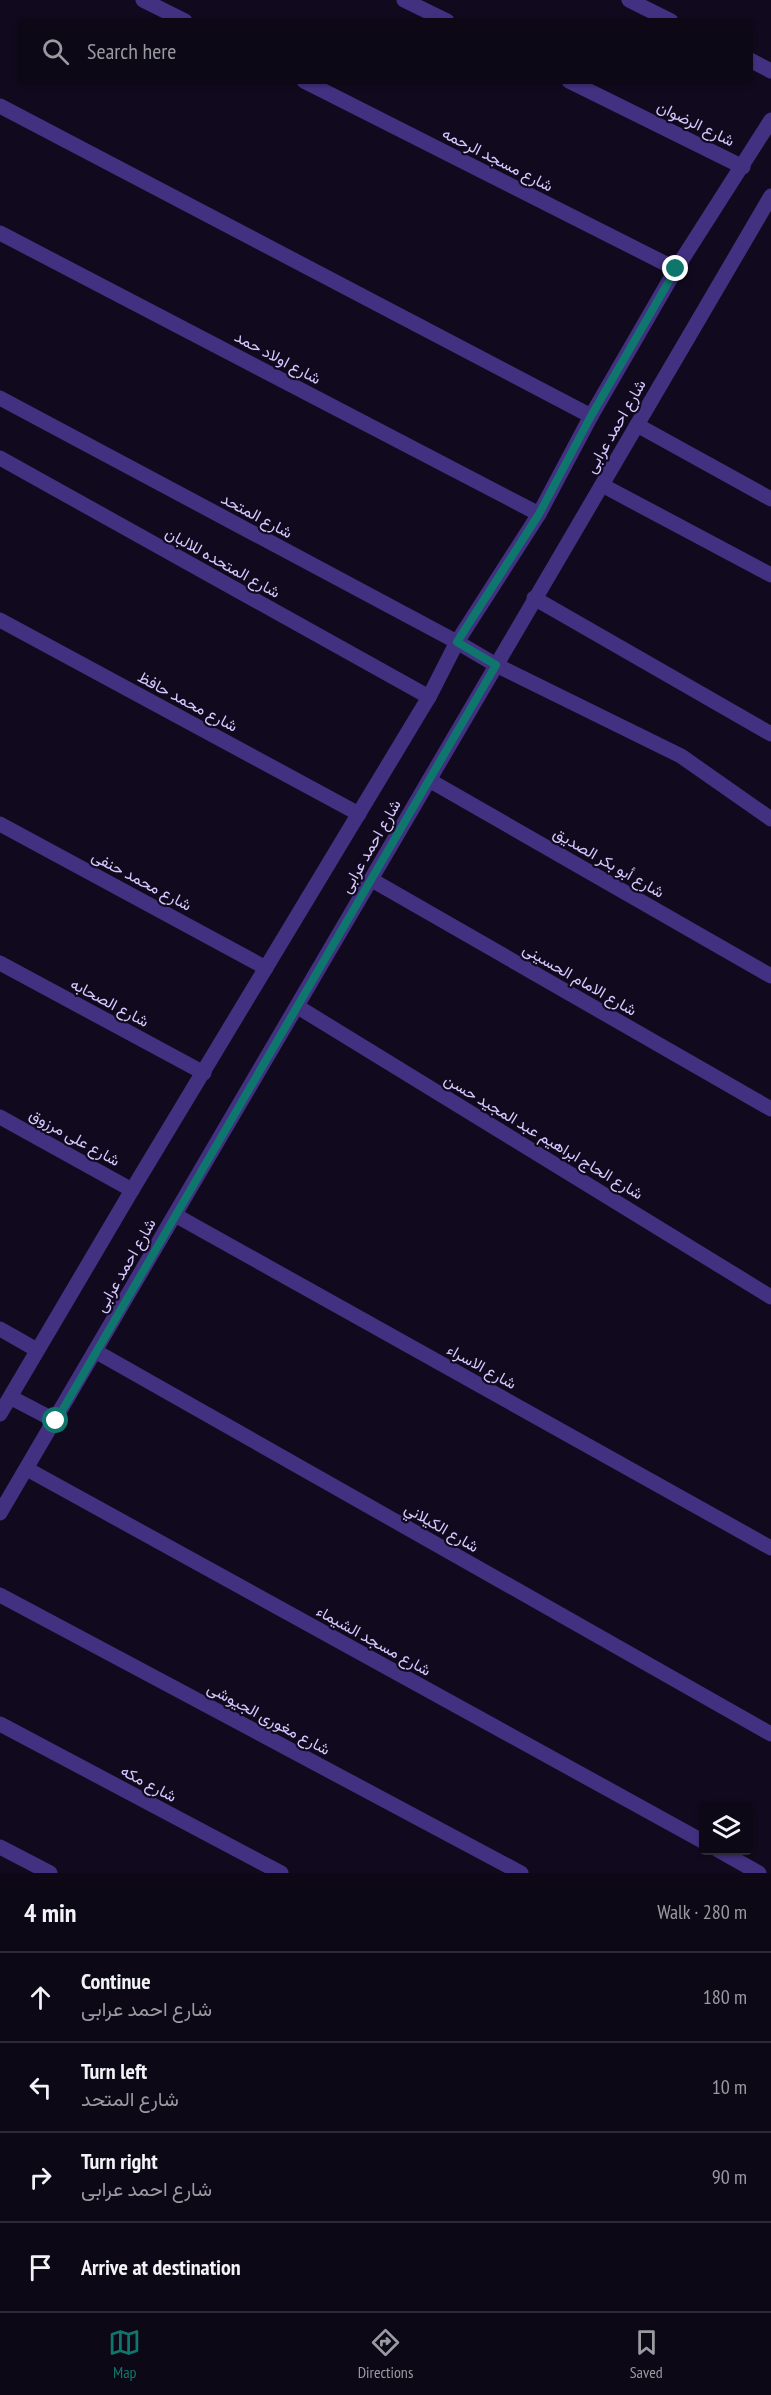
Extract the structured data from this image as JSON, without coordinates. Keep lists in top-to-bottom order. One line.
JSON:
{"streets":{"street":["شارع الرضوان","شارع مسجد الرحمه","شارع اولاد حمد","شارع احمد عرابى","شارع المتحد","شارع المتحده للالبان","شارع محمد حافظ","شارع أبو بكر الصديق","شارع محمد حنفى","شارع الامام الحسينى","شارع الصحابه","شارع الحاج ابراهيم عبد المجيد حسن","شارع على مرزوق","شارع الاسراء","شارع الكيلاني","شارع مسجد الشيماء","شارع مغورى الجيوشى","شارع مكه"]},"crossings":[["شارع الرضوان","شارع احمد عرابى"],["شارع مسجد الرحمه","شارع احمد عرابى"],["شارع اولاد حمد","شارع احمد عرابى"],["شارع احمد عرابى","شارع المتحد"],["شارع احمد عرابى","شارع المتحده للالبان"],["شارع احمد عرابى","شارع محمد حافظ"],["شارع احمد عرابى","شارع أبو بكر الصديق"],["شارع احمد عرابى","شارع محمد حنفى"],["شارع احمد عرابى","شارع الامام الحسينى"],["شارع احمد عرابى","شارع الصحابه"],["شارع احمد عرابى","شارع الحاج ابراهيم عبد المجيد حسن"],["شارع احمد عرابى","شارع على مرزوق"],["شارع احمد عرابى","شارع الاسراء"],["شارع احمد عرابى","شارع الكيلاني"],["شارع احمد عرابى","شارع مسجد الشيماء"]],"page":{"search":"Search here","heading":["4 min","Walk · 280 m"],"list":[["Continue","شارع احمد عرابى","180 m"],["Turn left","شارع المتحد","10 m"],["Turn right","شارع احمد عرابى","90 m"],"Arrive at destination"],"nav":["Map","Directions","Saved"]}}
